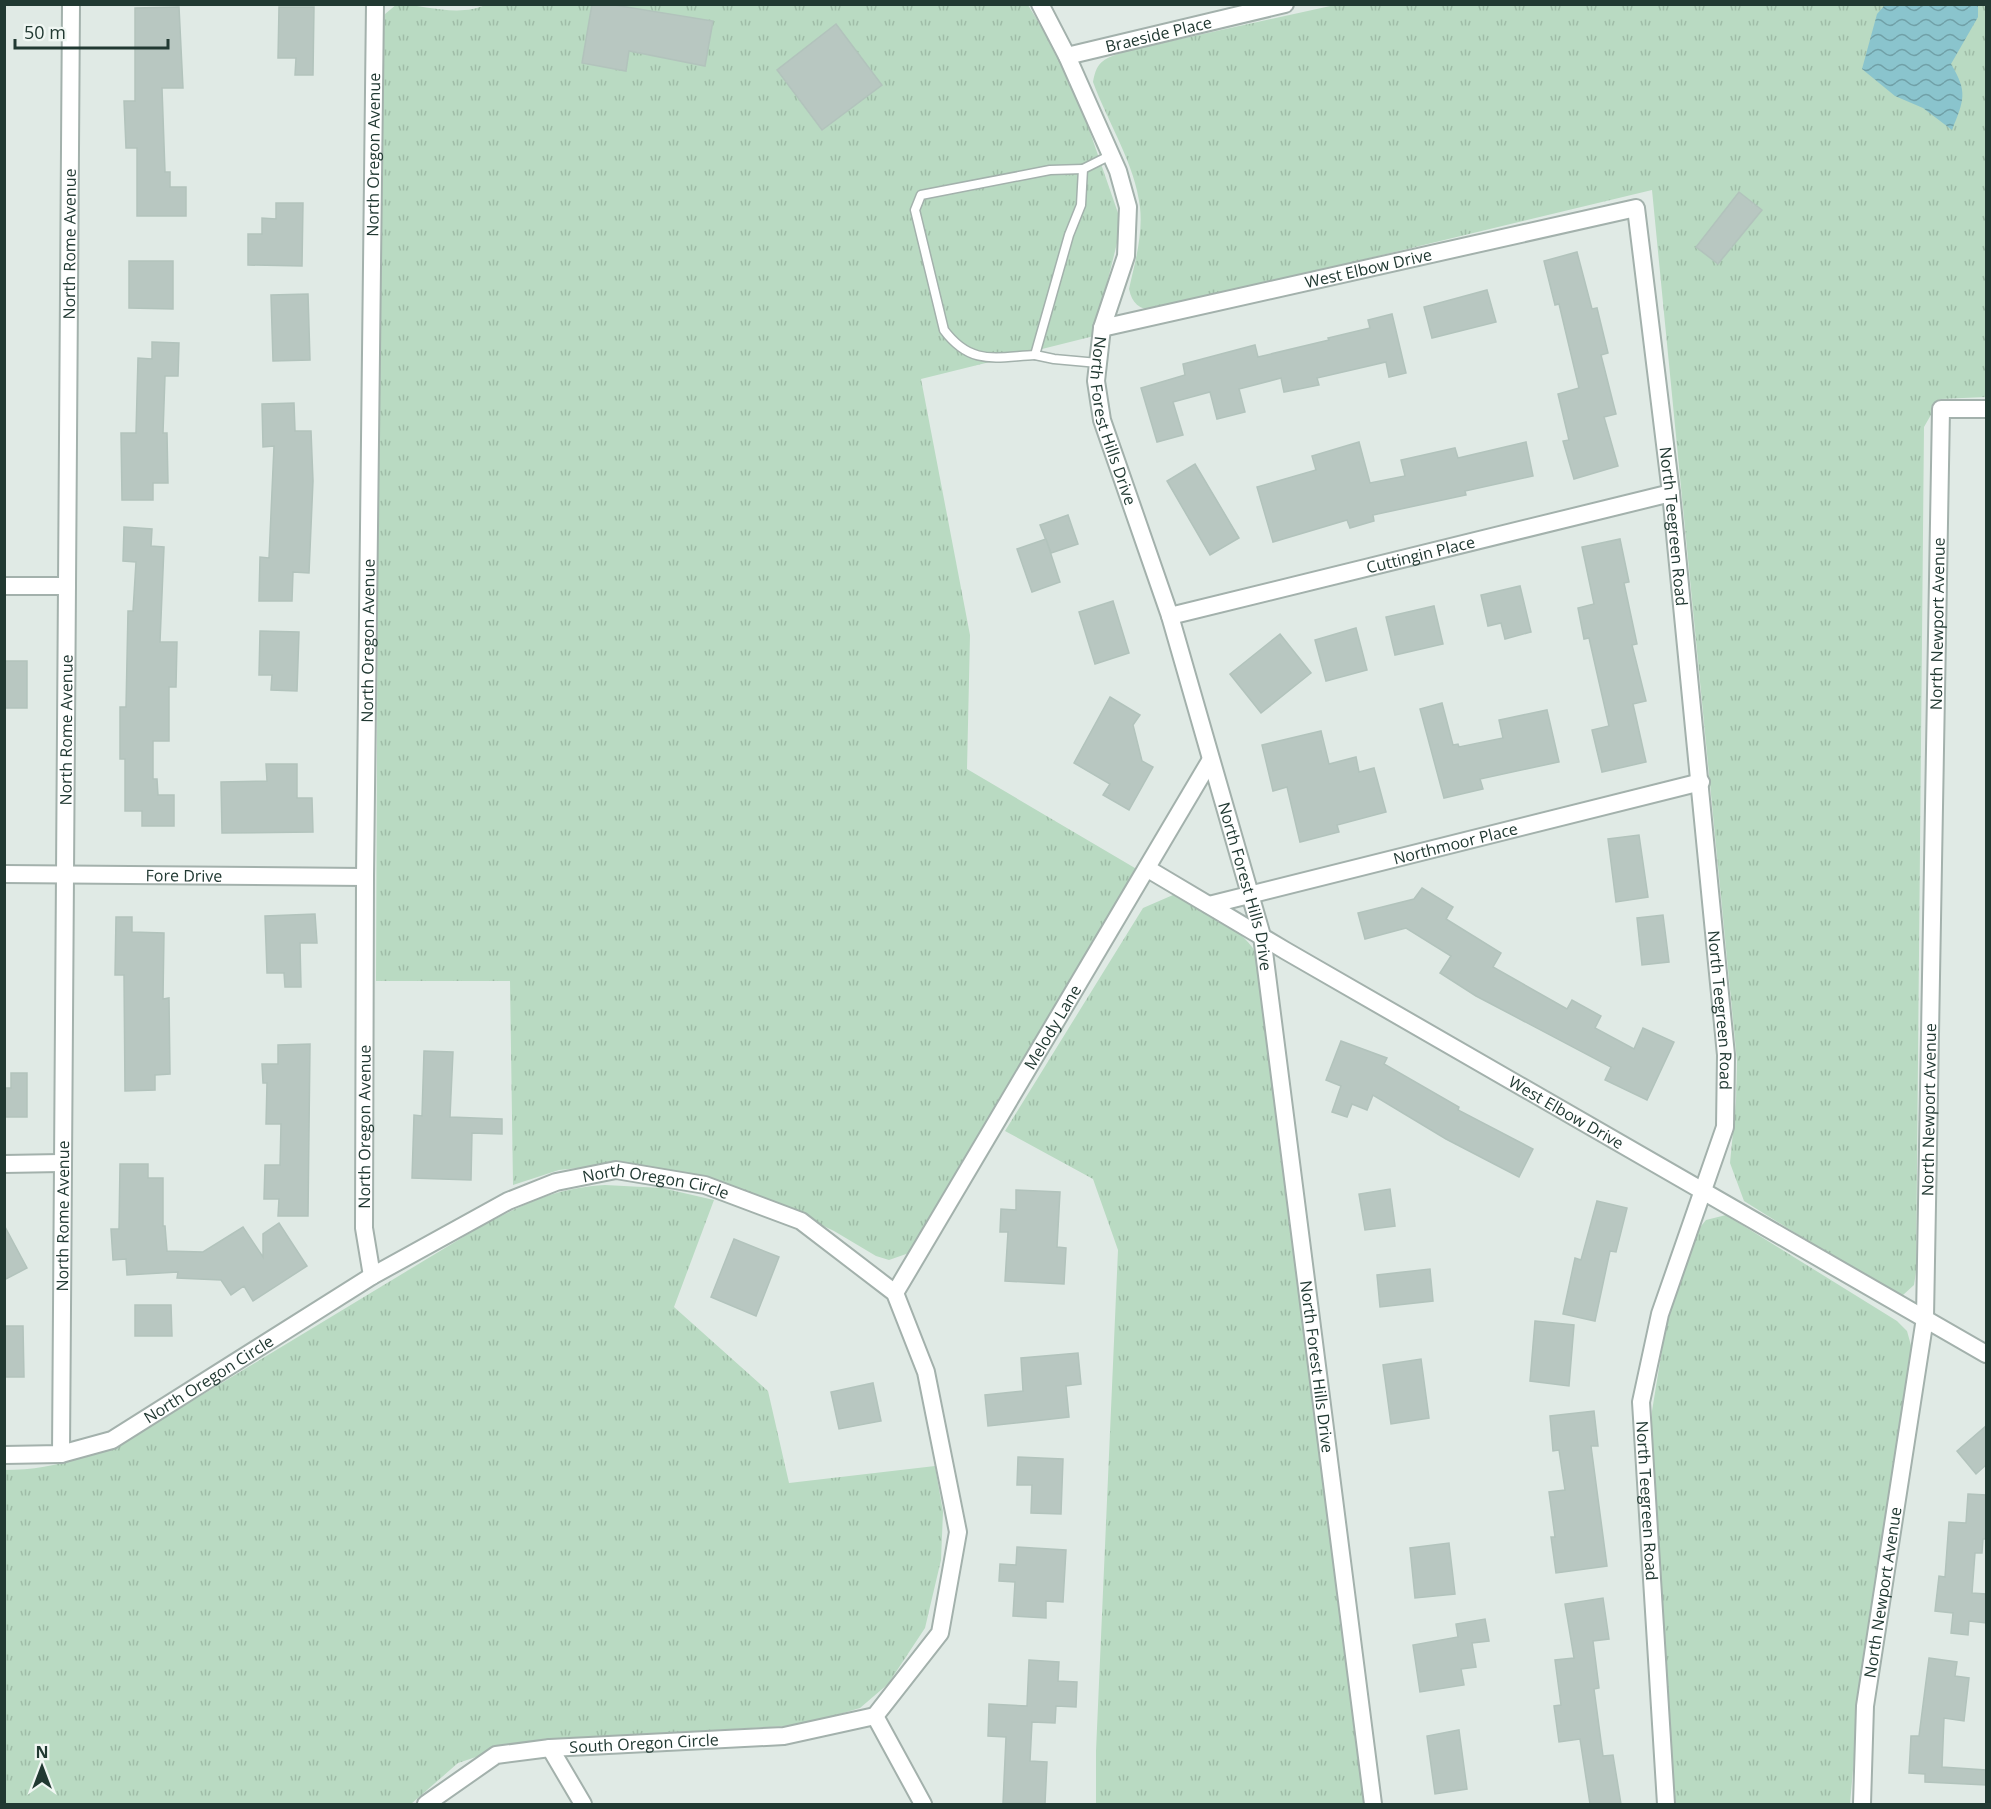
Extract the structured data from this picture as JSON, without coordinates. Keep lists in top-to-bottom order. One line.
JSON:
{"streets":{"street":["Braeside Place","North Oregon Avenue","North Rome Avenue","West Elbow Drive","North Forest Hills Drive","North Teegreen Road","Cuttingin Place","North Newport Avenue","Northmoor Place","Fore Drive","Melody Lane","North Oregon Circle","South Oregon Circle"]},"crossings":[["Braeside Place","North Forest Hills Drive"],["North Oregon Avenue","Fore Drive"],["North Oregon Avenue","North Oregon Circle"],["North Rome Avenue","Fore Drive"],["North Rome Avenue","North Oregon Circle"],["West Elbow Drive","North Forest Hills Drive"],["West Elbow Drive","North Teegreen Road"],["West Elbow Drive","North Newport Avenue"],["West Elbow Drive","Northmoor Place"],["West Elbow Drive","Melody Lane"],["North Forest Hills Drive","Cuttingin Place"],["North Forest Hills Drive","Northmoor Place"],["North Forest Hills Drive","Melody Lane"],["North Teegreen Road","Cuttingin Place"],["North Teegreen Road","Northmoor Place"],["Melody Lane","North Oregon Circle"]],"scale_bar":"50 m","north":"top"}
